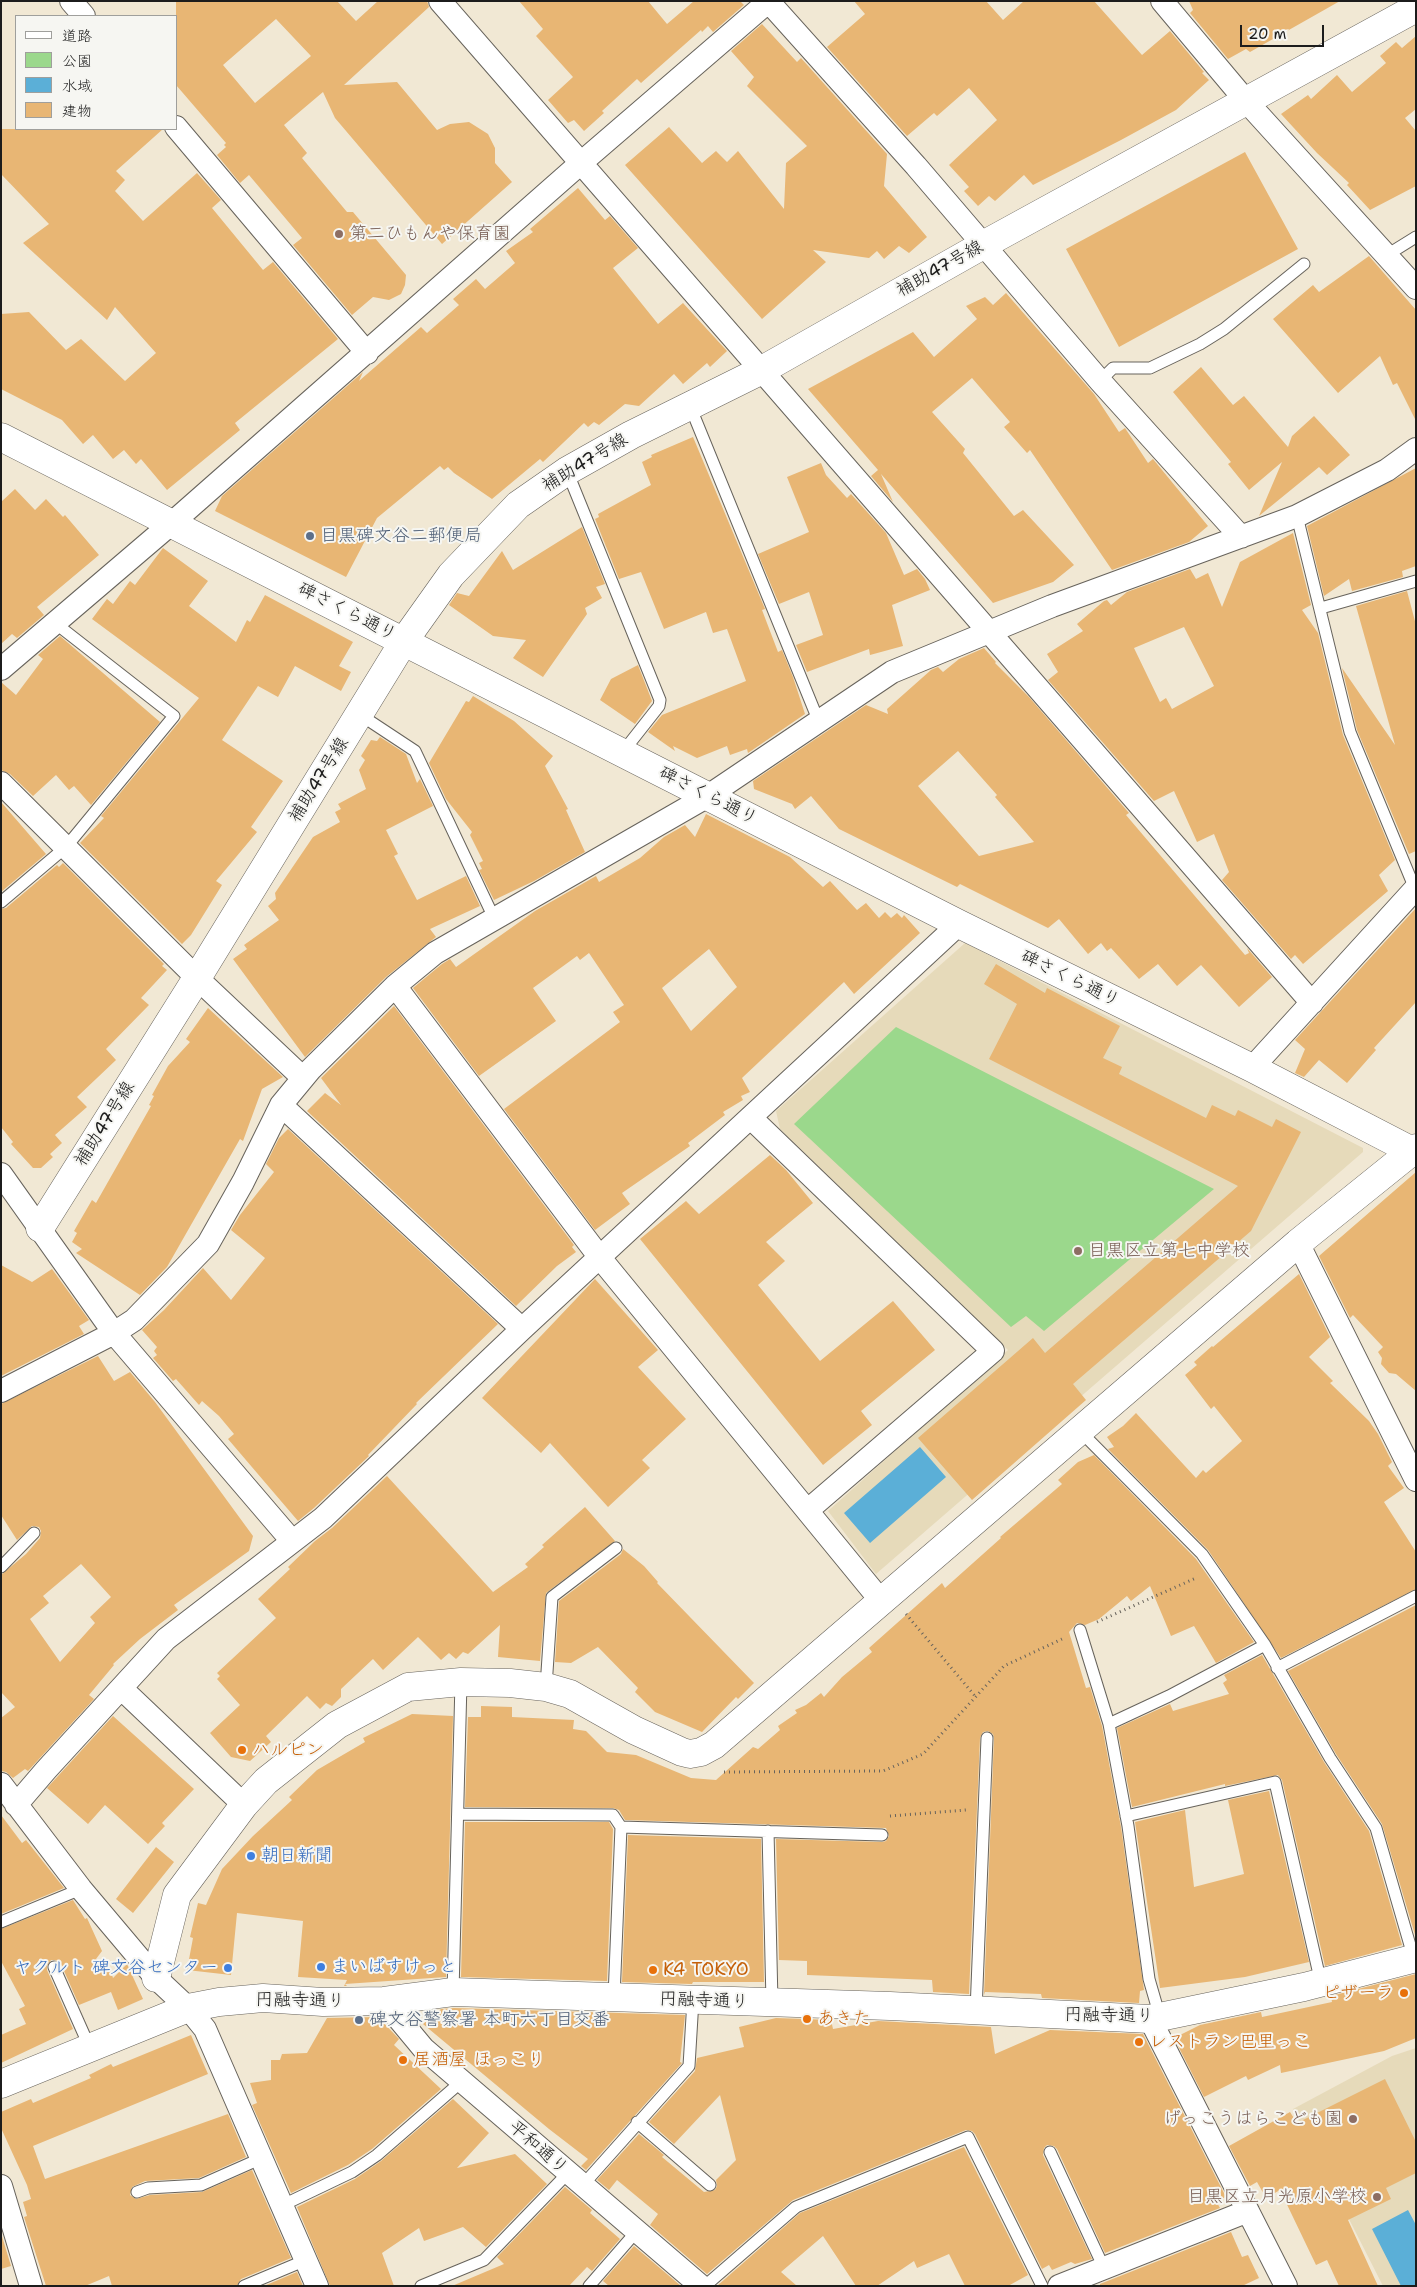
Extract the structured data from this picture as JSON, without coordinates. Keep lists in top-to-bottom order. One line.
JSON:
{"streets":{"street":["補助47号線","碑さくら通り","円融寺通り","平和通り"]},"crossings":[["補助47号線","碑さくら通り"],["円融寺通り","平和通り"]],"places":["第二ひもんや保育園","目黒碑文谷二郵便局","目黒区立第七中学校","ハルピン","朝日新聞","まいばすけっと","ヤクルト 碑文谷センター","K4 TOKYO","ピザーラ","あきた","碑文谷警察署 本町六丁目交番","レストラン巴里っこ","居酒屋 ほっこり","げっこうはらこども園","目黒区立月光原小学校"],"legend":["道路","公園","水域","建物"],"scale_bar":"20 m"}
